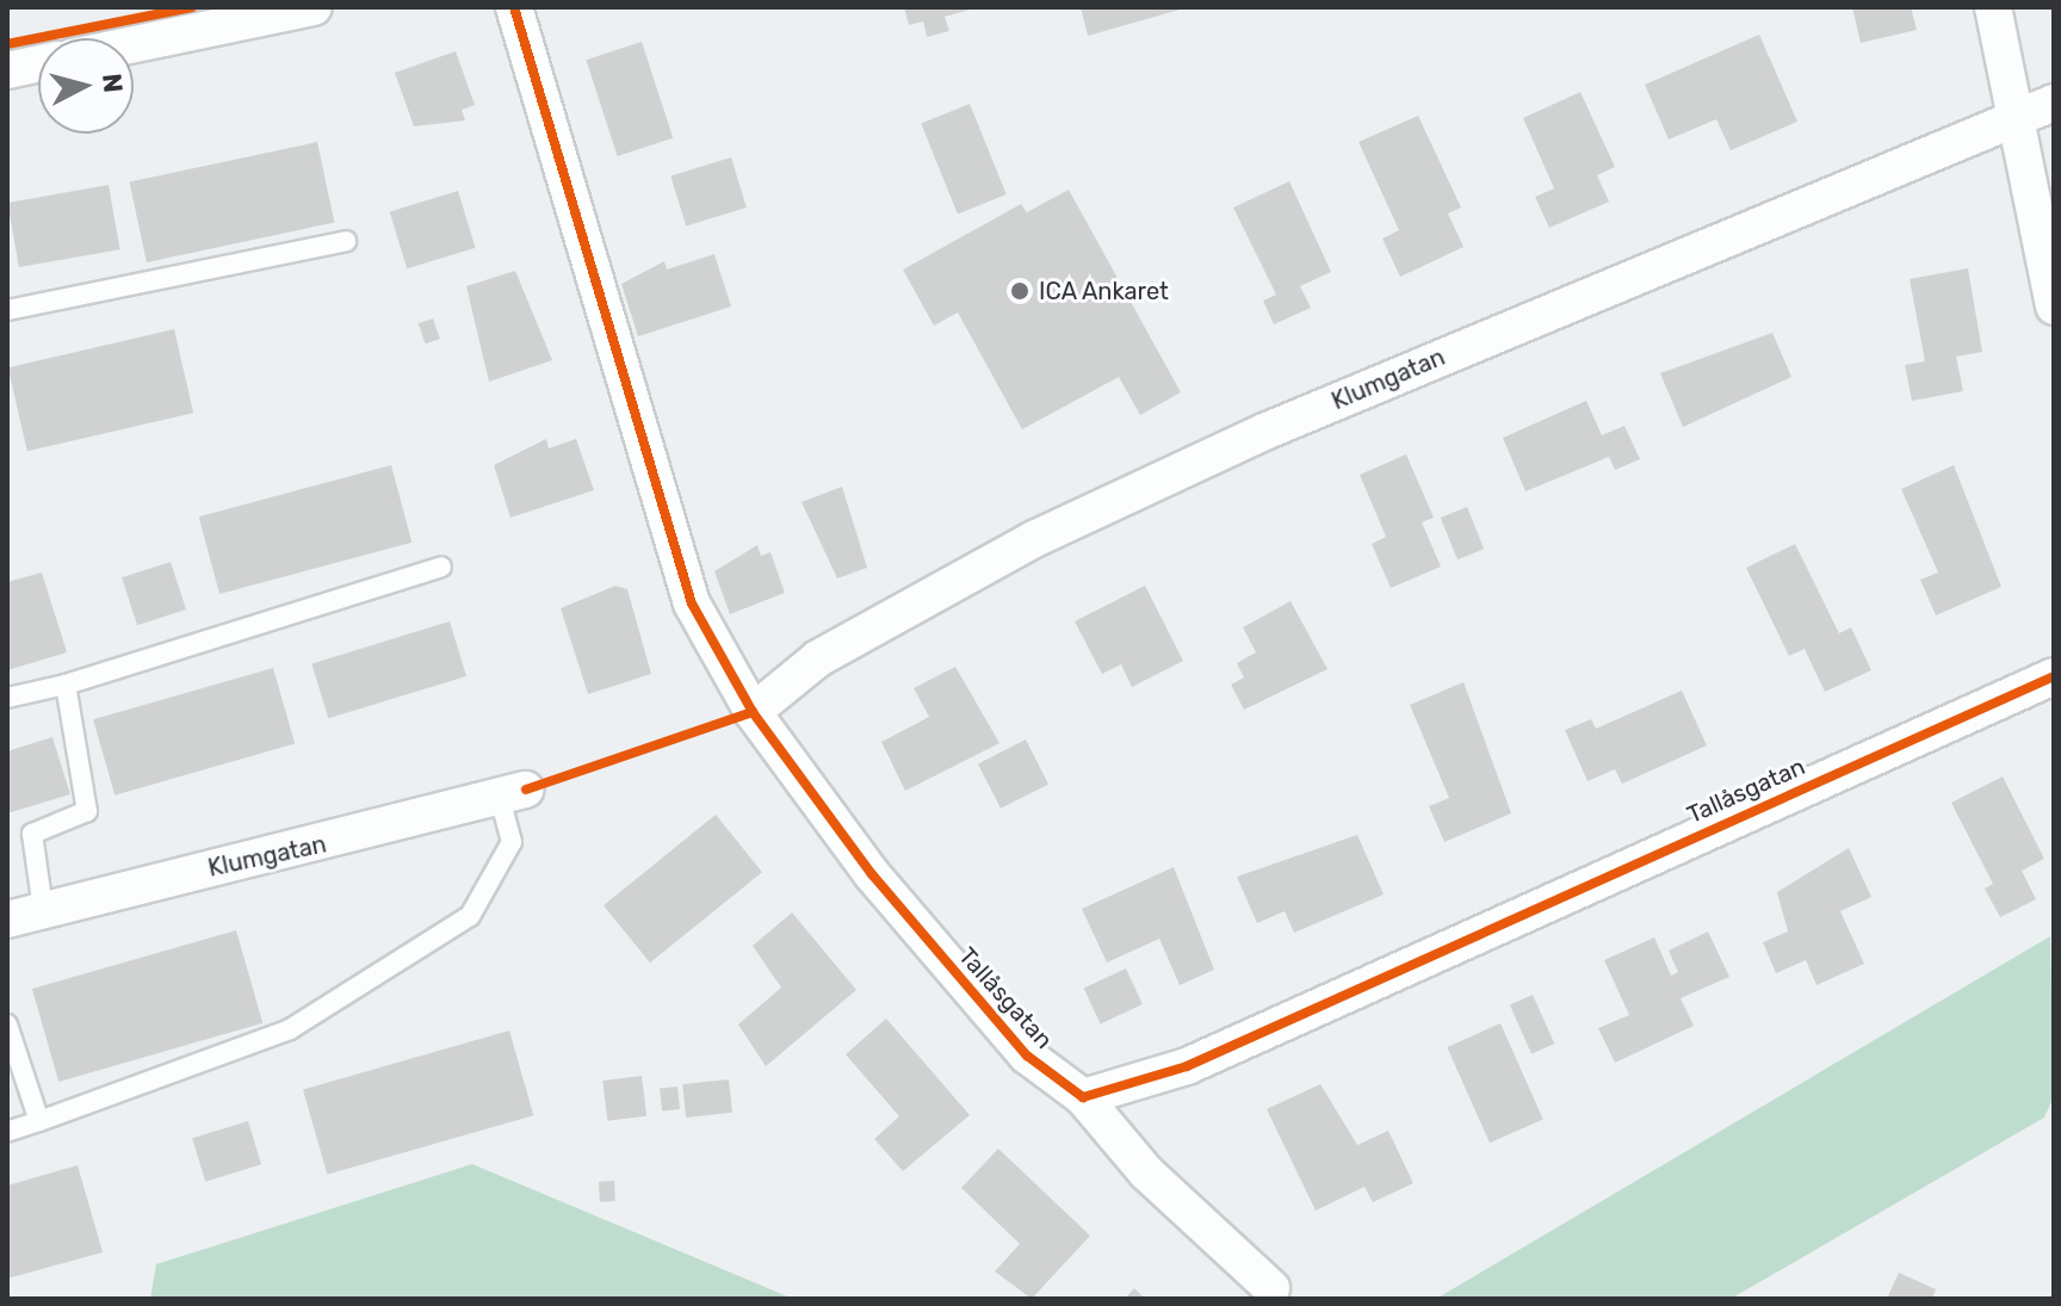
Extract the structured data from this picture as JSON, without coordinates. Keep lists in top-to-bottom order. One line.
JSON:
{"streets":{"street":["Klumgatan","Tallåsgatan"]},"crossings":[["Klumgatan","Tallåsgatan"]],"places":["ICA Ankaret"],"north":"right"}
